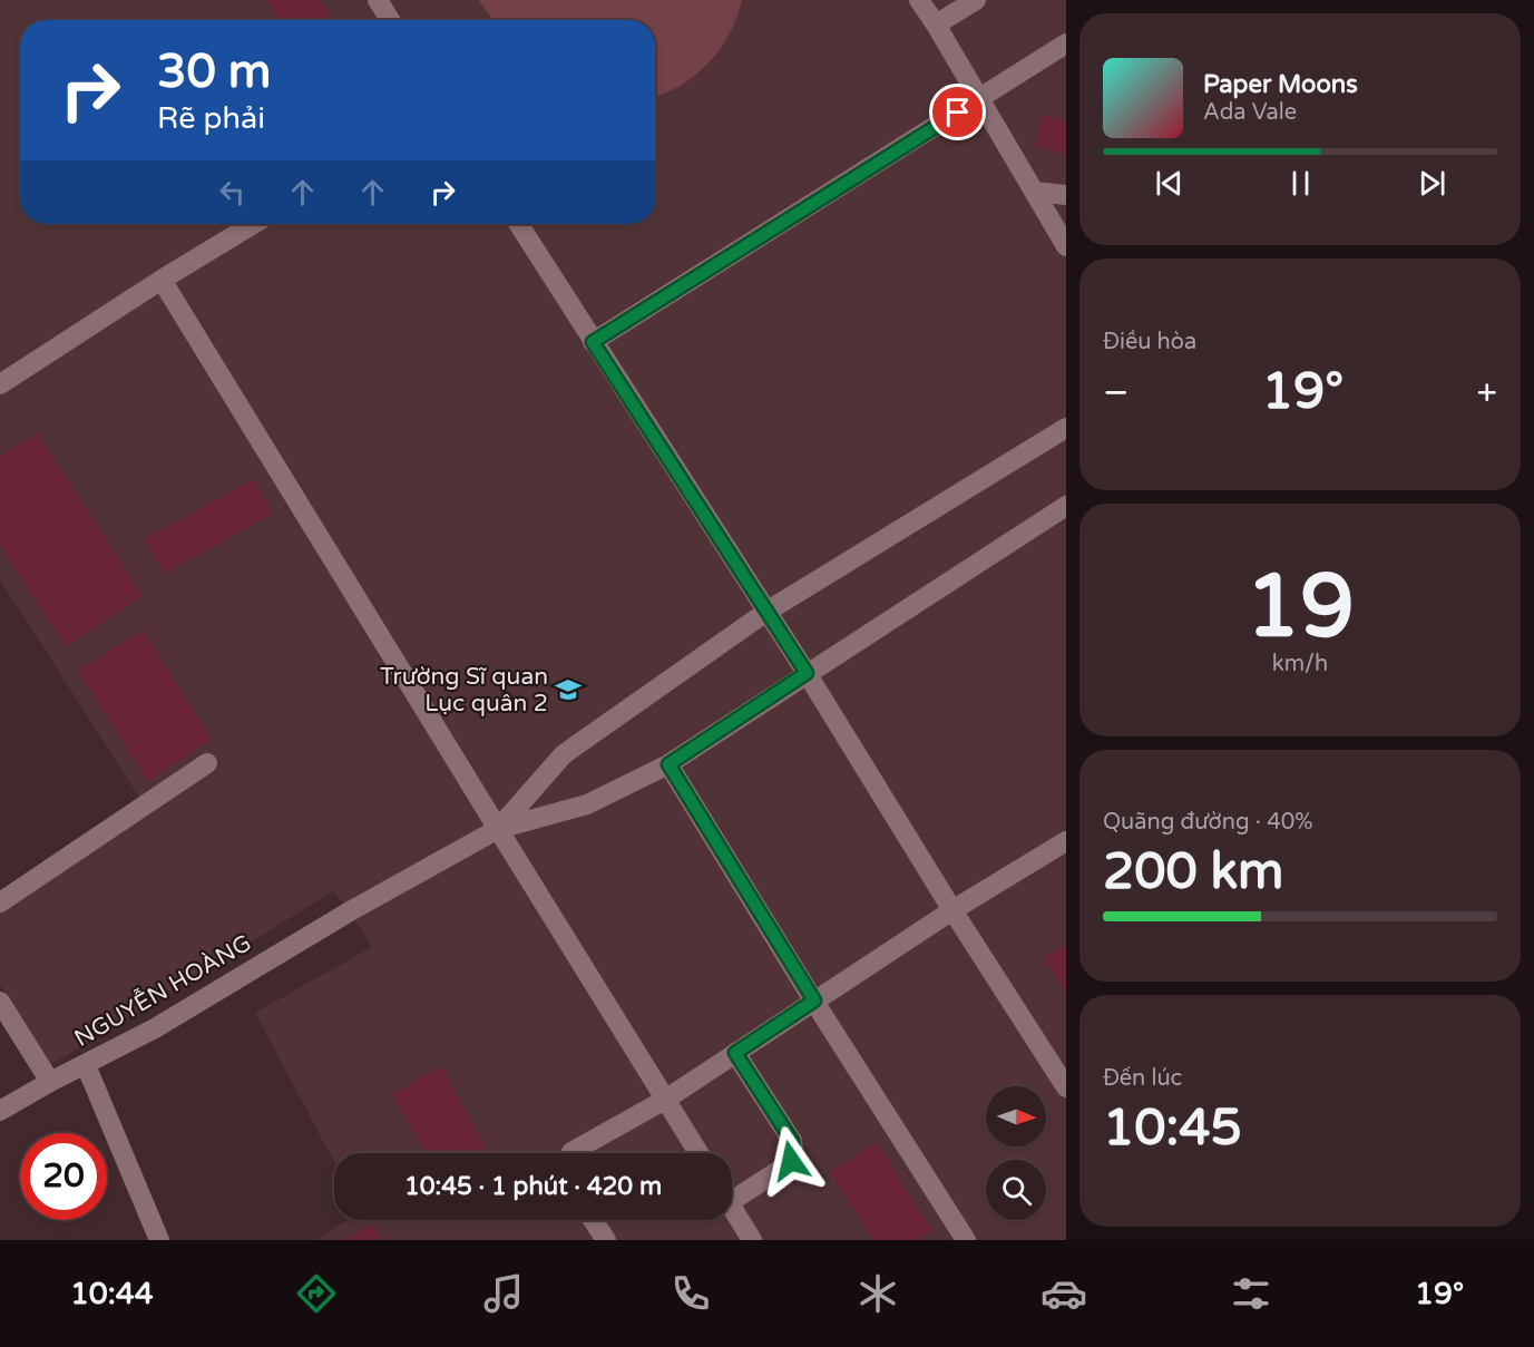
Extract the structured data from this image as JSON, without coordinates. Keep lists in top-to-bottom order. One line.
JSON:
{"streets":{"street":["NGUYỄN HOÀNG"]},"places":{"school or university":["Trường Sĩ quan Lục quân 2"]},"north":"right","page":{"turn":["30 m","Rẽ phải"],"song":["Paper Moons","Ada Vale"],"tile":["Điều hòa",["19","km/h"],["Quãng đường · 40%","200 km"],["Đến lúc","10:45"]],"heat":["−","19°","+"],"limit":"20","trip":"10:45 · 1 phút · 420 m","tabs":["10:44","19°"]}}
